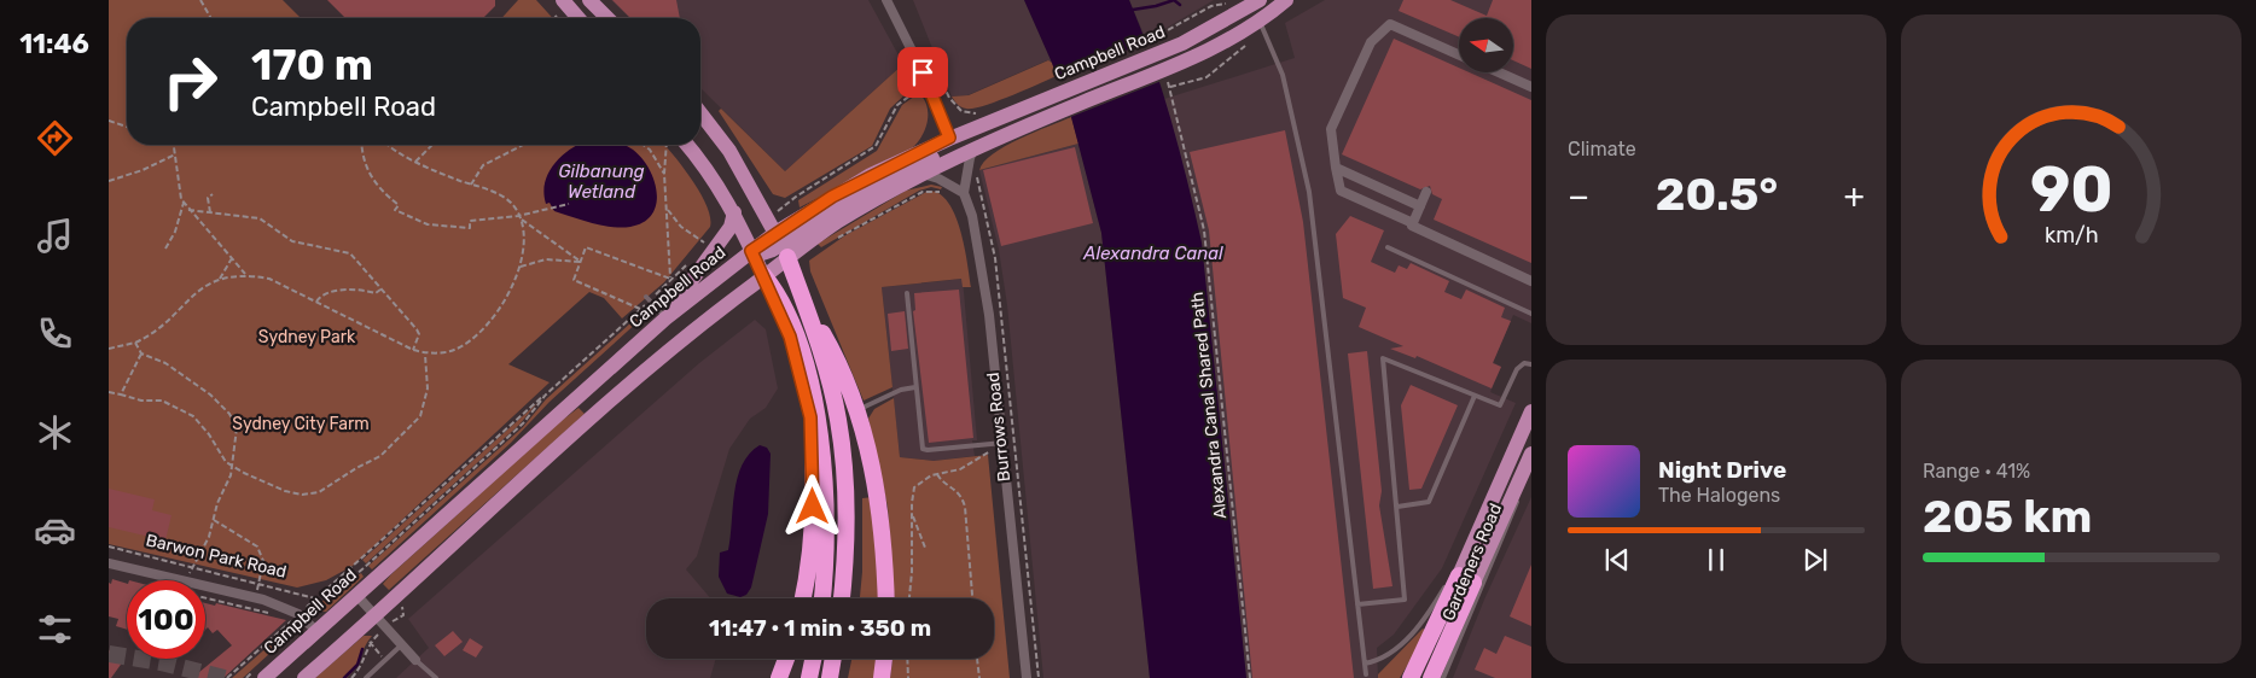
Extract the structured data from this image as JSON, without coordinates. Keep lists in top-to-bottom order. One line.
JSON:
{"streets":{"main road":["Campbell Road","Gardeners Road"],"street":["Burrows Road","Barwon Park Road"],"path":["Alexandra Canal Shared Path"]},"crossings":[["Campbell Road","Burrows Road"],["Campbell Road","Barwon Park Road"]],"water":["Gilbanung Wetland","Alexandra Canal"],"parks":["Sydney Park","Sydney City Farm"],"north":"left","page":{"tabs":"11:46","tile":["Climate",["Range · 41%","205 km"]],"turn":["170 m","Campbell Road"],"heat":["−","20.5°","+"],"song":["Night Drive","The Halogens"],"limit":"100","trip":"11:47 · 1 min · 350 m","gauge":["90","km/h"]}}
